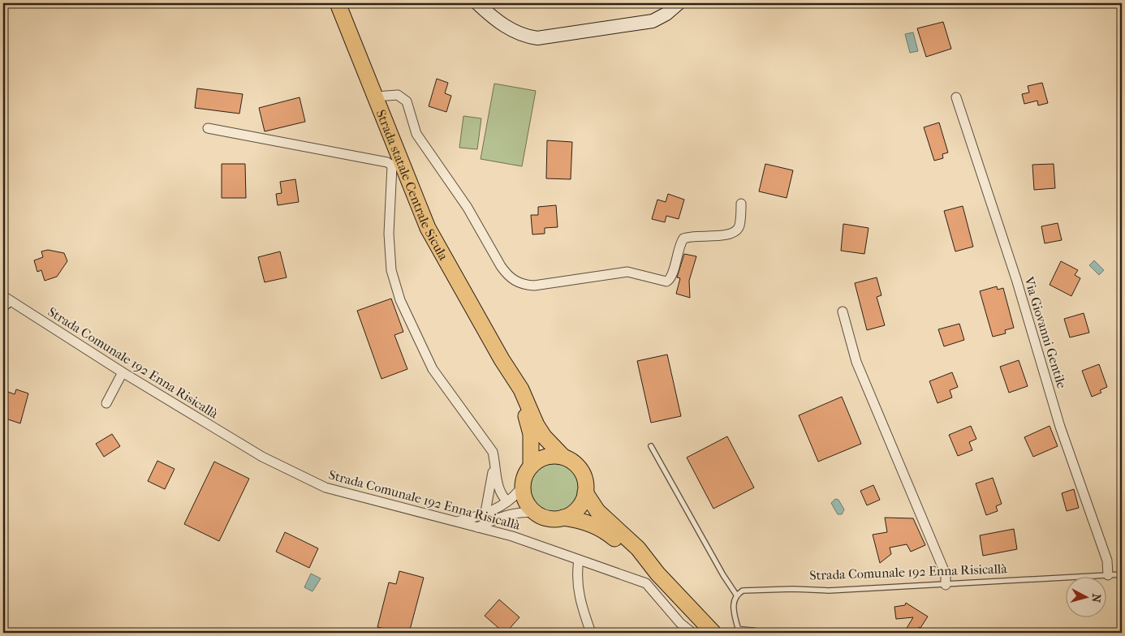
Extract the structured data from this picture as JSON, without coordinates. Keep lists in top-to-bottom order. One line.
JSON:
{"streets":{"main road":["Strada statale Centrale Sicula"],"street":["Via Giovanni Gentile","Strada Comunale 192 Enna Risicallà"]},"crossings":[["Via Giovanni Gentile","Strada Comunale 192 Enna Risicallà"]],"north":"right"}
